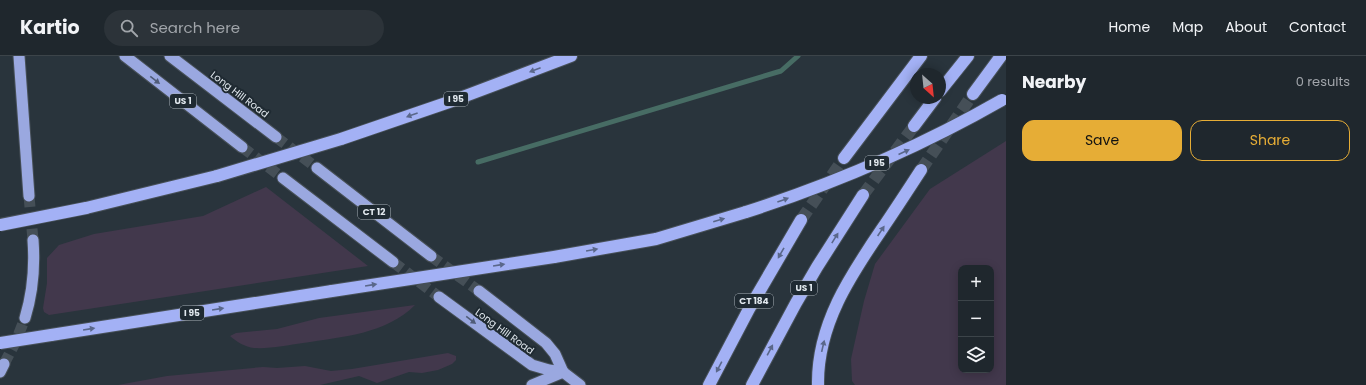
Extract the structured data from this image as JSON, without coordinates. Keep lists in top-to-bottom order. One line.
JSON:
{"streets":{"highway":["Long Hill Road","I 95","US 1","CT 12","CT 184"]},"north":"bottom right","page":{"header":"Kartio","search":"Search here","nav":["Home","Map","About","Contact"],"heading":["Nearby","0 results"],"buttons":["Save","Share"],"map_buttons":["+","−"]}}
